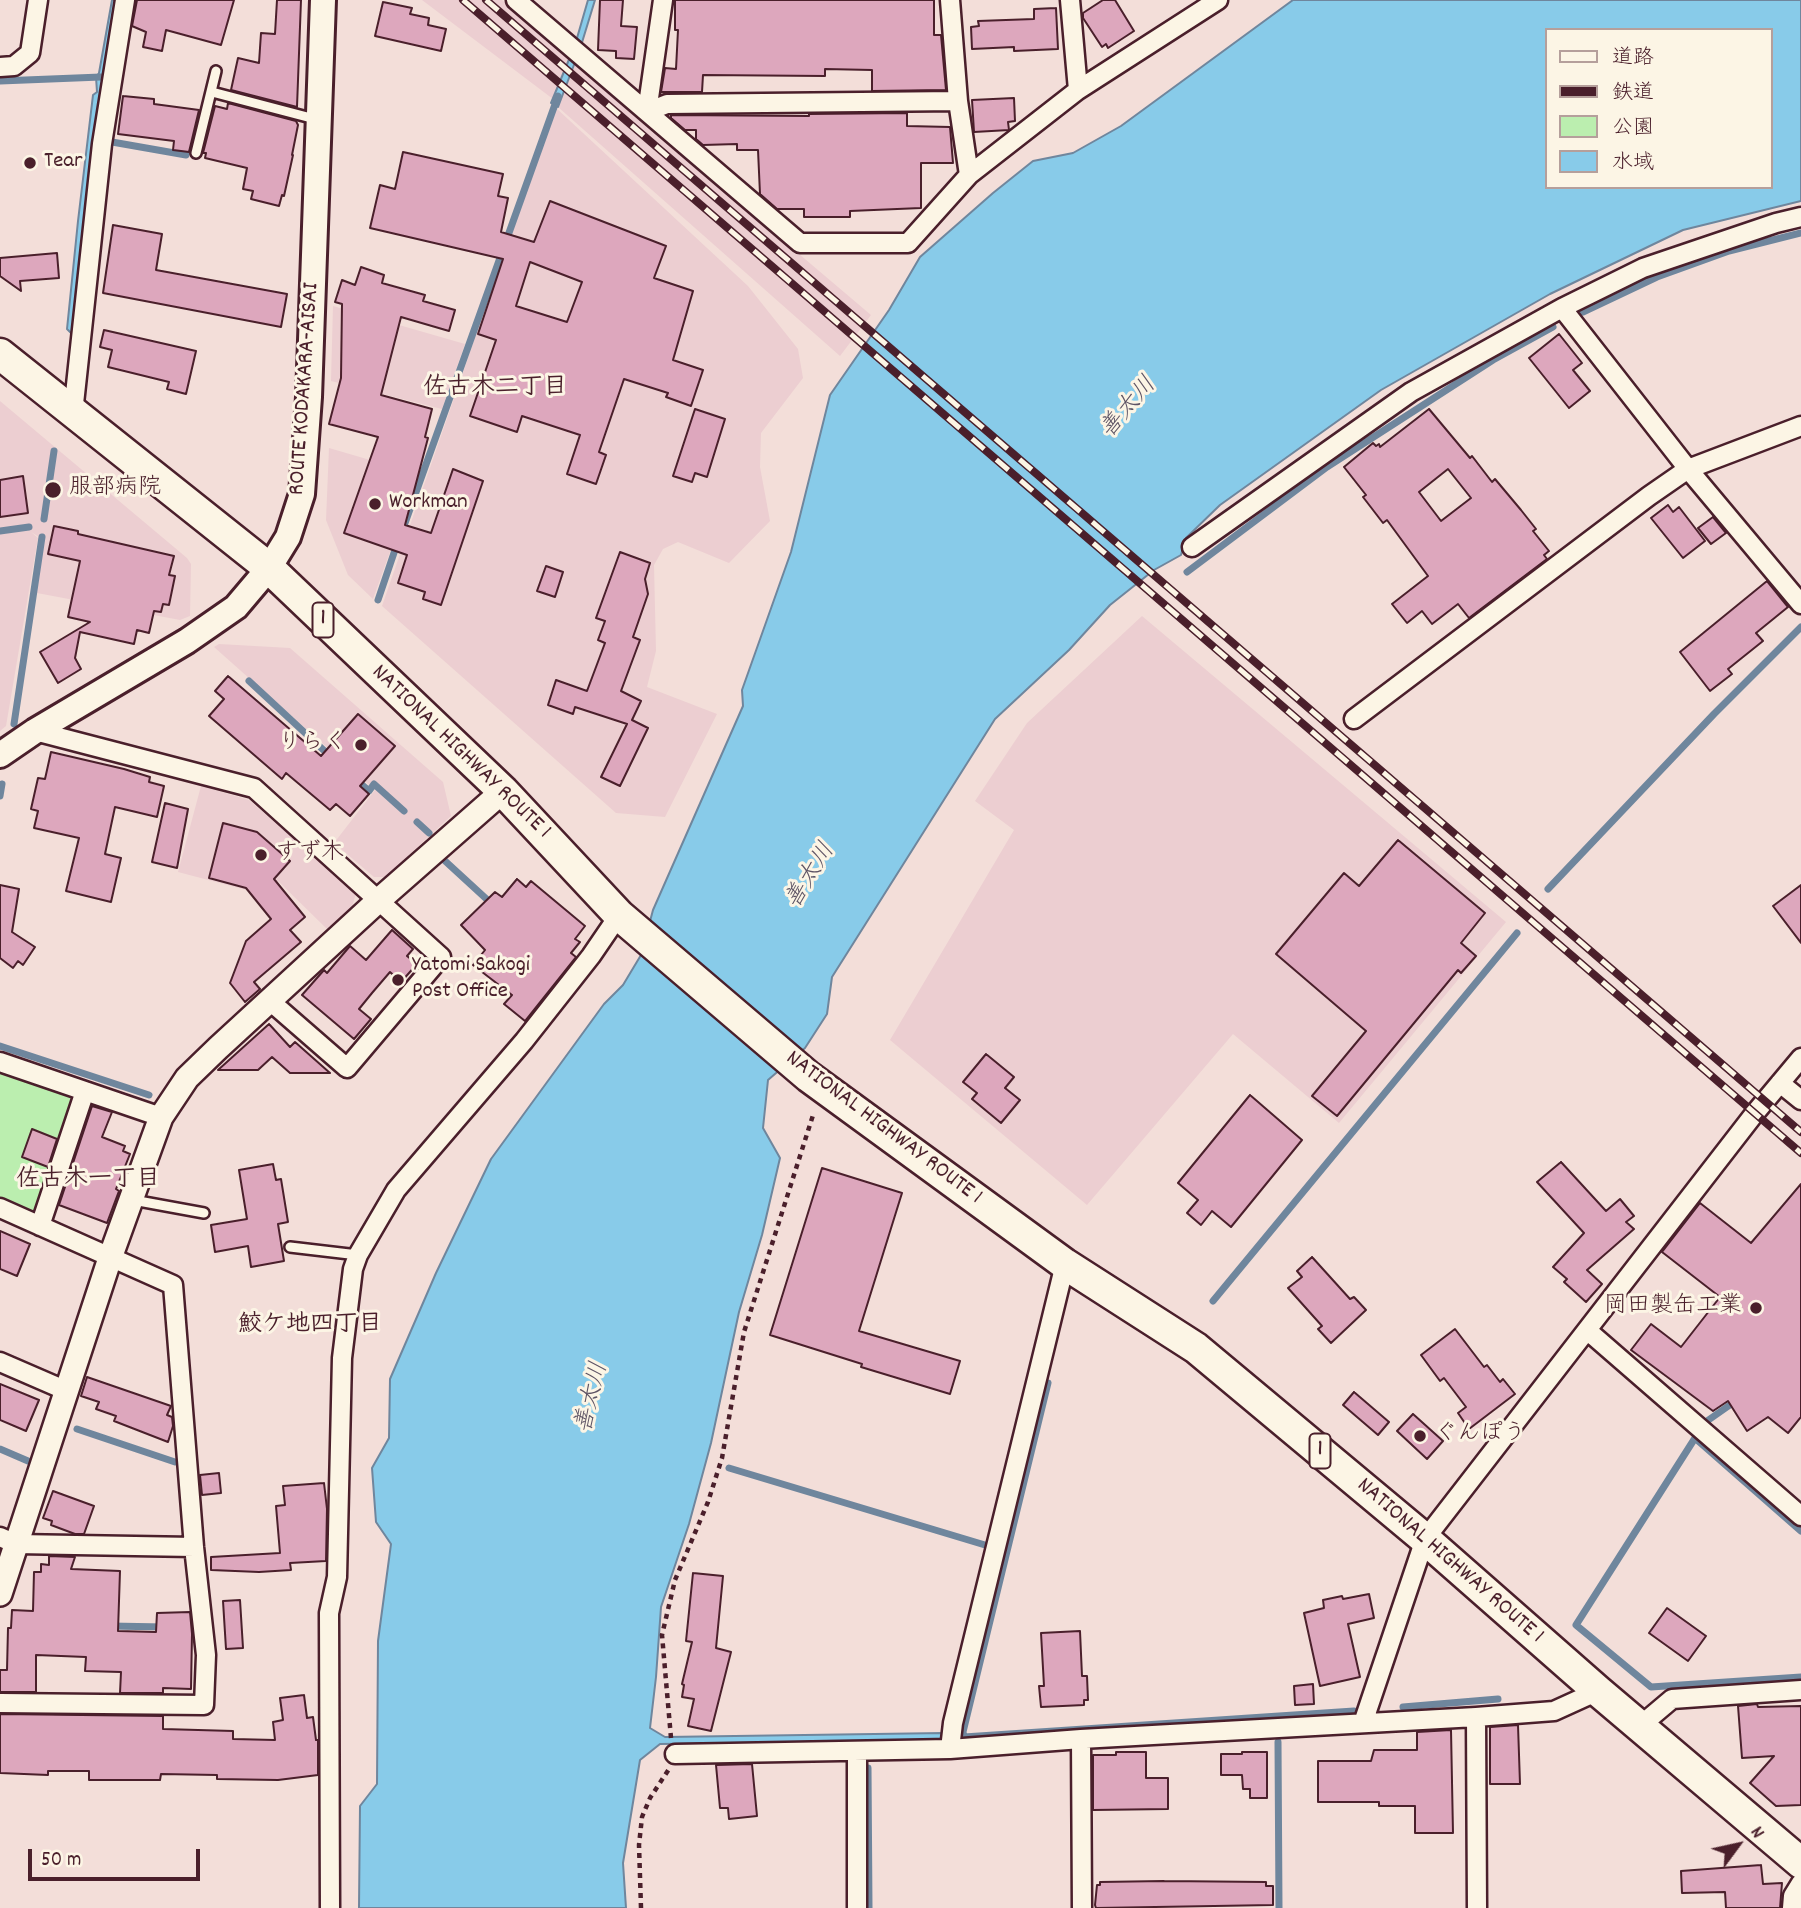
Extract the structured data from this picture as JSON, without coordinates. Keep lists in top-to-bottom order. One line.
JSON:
{"streets":{"highway":["1","NATIONAL HIGHWAY ROUTE 1"],"main road":["ROUTE KODAKARA-AISAI"]},"crossings":[["ROUTE KODAKARA-AISAI","NATIONAL HIGHWAY ROUTE 1"]],"districts":["佐古木二丁目","佐古木一丁目","鮫ケ地四丁目"],"water":["善太川"],"places":["Tear","服部病院","Workman","りらく","すず木","Yatomi Sakogi Post Office","岡田製缶工業","ぐんぽう"],"legend":["道路","鉄道","公園","水域"],"scale_bar":"50 m","north":"top right"}
